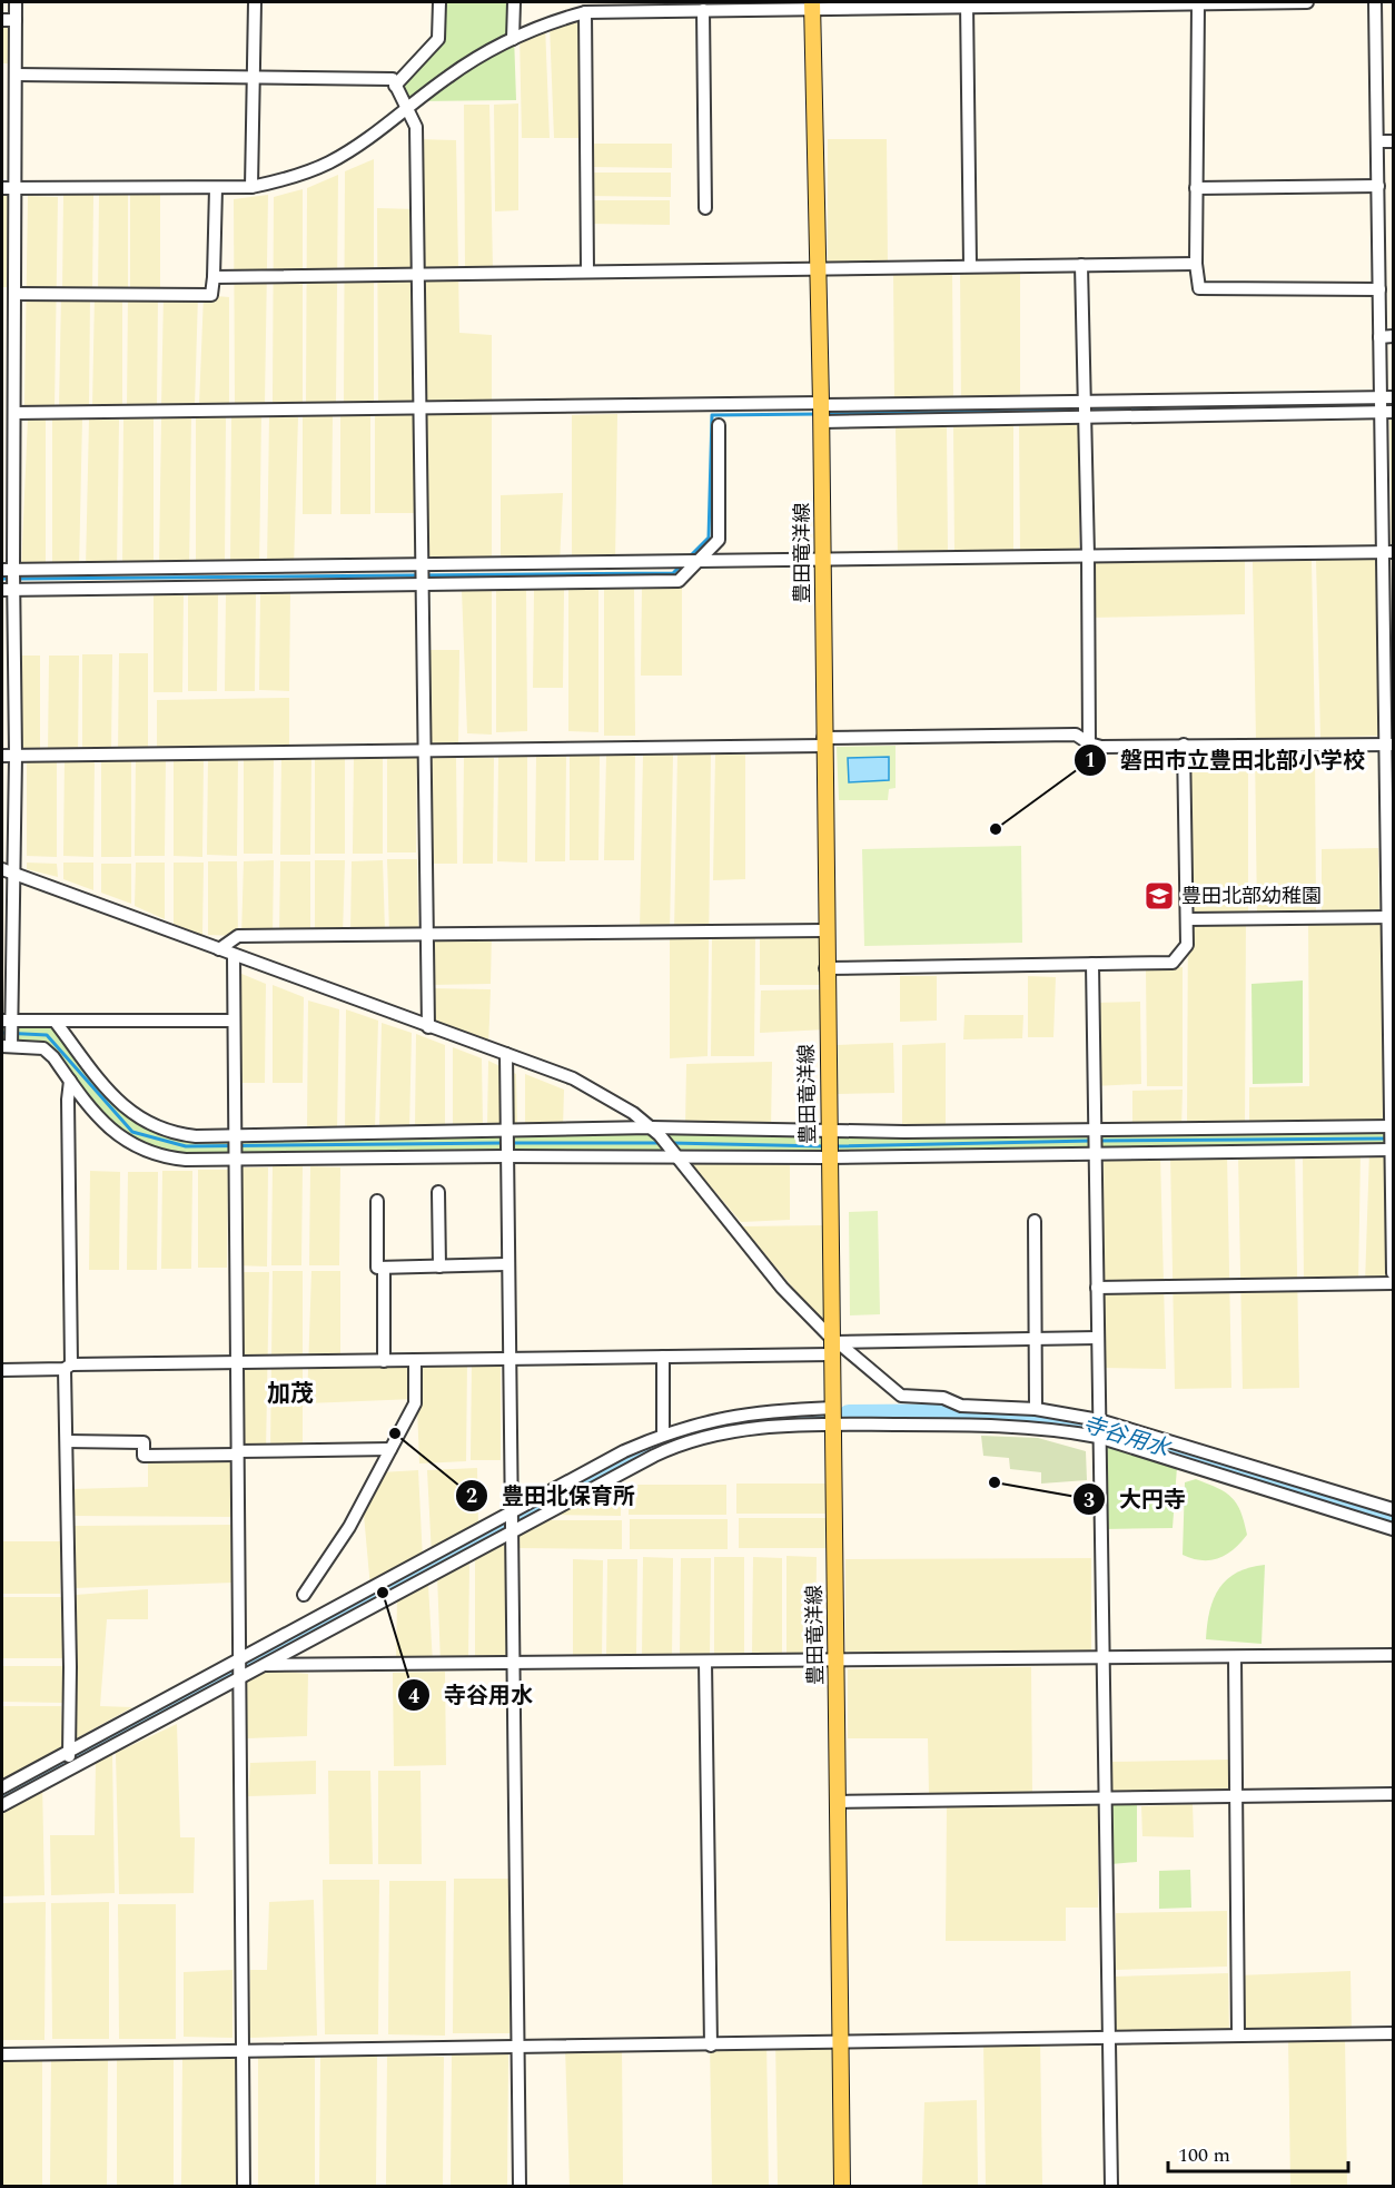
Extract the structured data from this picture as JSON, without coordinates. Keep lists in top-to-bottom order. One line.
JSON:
{"streets":{"main road":["豊田竜洋線"]},"districts":["加茂"],"water":["寺谷用水"],"places":{"other":["磐田市立豊田北部小学校","豊田北保育所","大円寺","寺谷用水"],"school or university":["豊田北部幼稚園"]},"scale_bar":"100 m"}
